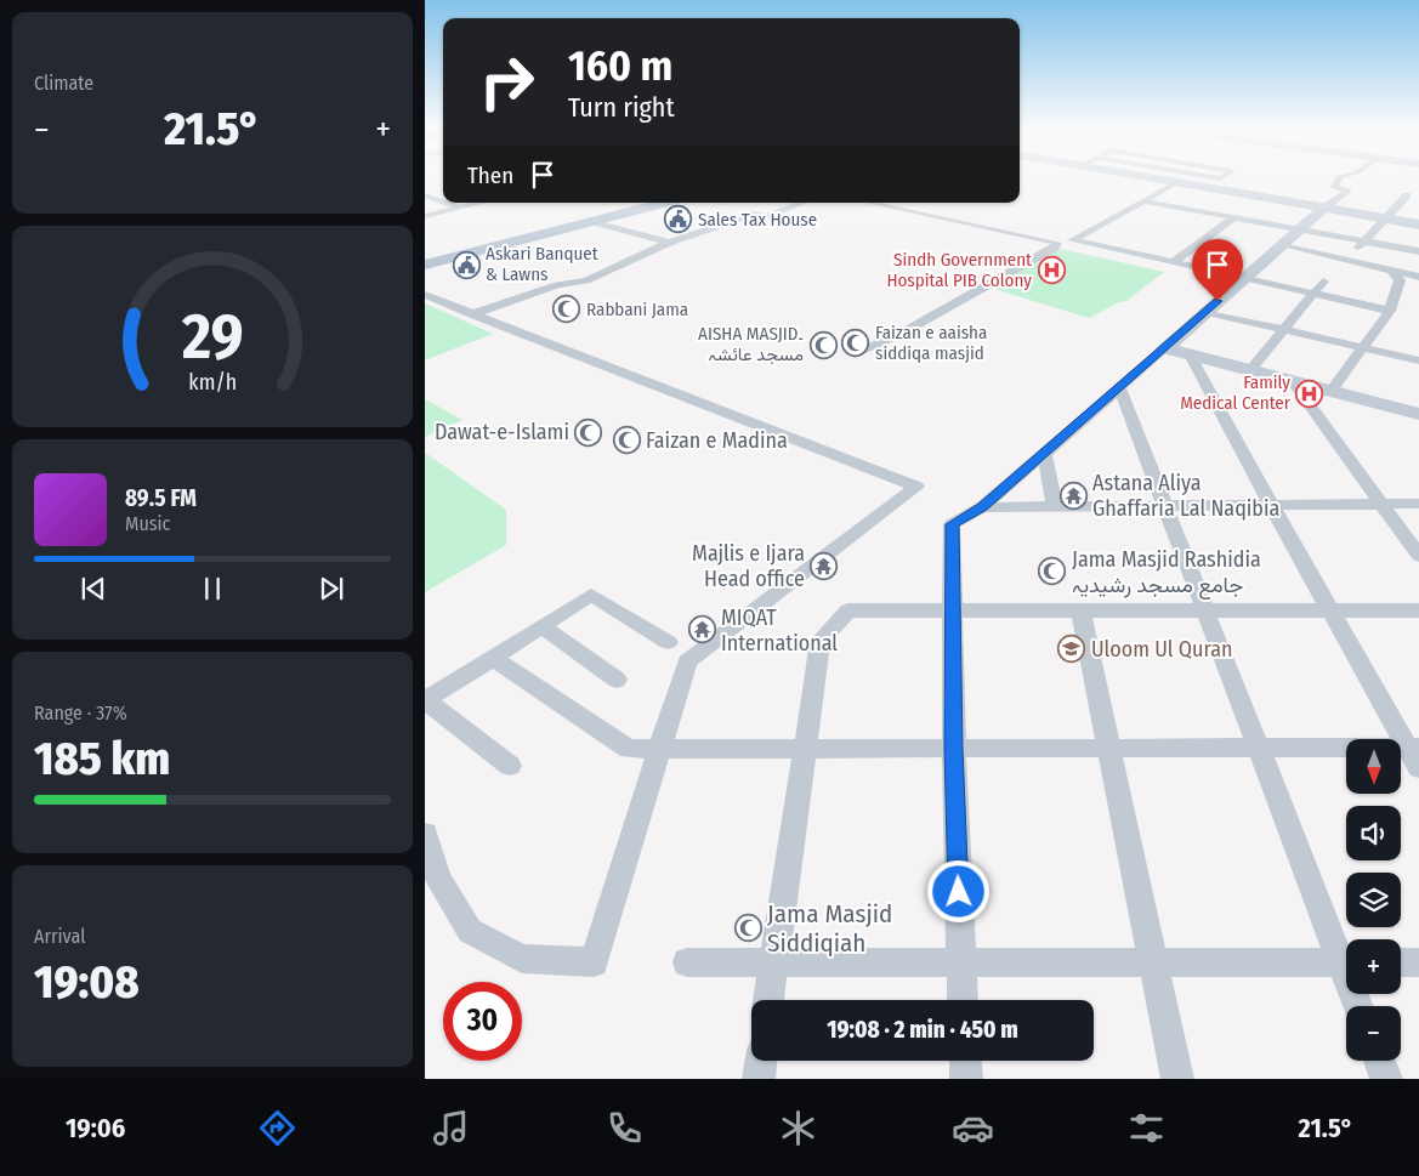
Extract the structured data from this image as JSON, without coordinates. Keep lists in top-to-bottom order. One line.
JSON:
{"places":{"public building":["Sales Tax House","Askari Banquet & Lawns"],"hospital":["Sindh Government Hospital PIB Colony","Family Medical Center"],"mosque":["Rabbani Jama","Faizan e aaisha siddiqa masjid","AISHA MASJID۔ مسجد عائشہ","Dawat-e-Islami","Faizan e Madina","Jama Masjid Rashidia جامع مسجد رشیدیہ","Jama Masjid Siddiqiah"],"temple":["Astana Aliya Ghaffaria Lal Naqibia","Majlis e Ijara Head office","MIQAT International"],"school or university":["Uloom Ul Quran"]},"north":"bottom","page":{"tile":["Climate",["Range · 37%","185 km"],["Arrival","19:08"]],"turn":["160 m","Turn right"],"heat":["−","21.5°","+"],"then":"Then","song":["89.5 FM","Music"],"map_buttons":["+","−"],"limit":"30","trip":"19:08 · 2 min · 450 m","tabs":["19:06","21.5°"],"gauge":["29","km/h"]}}
